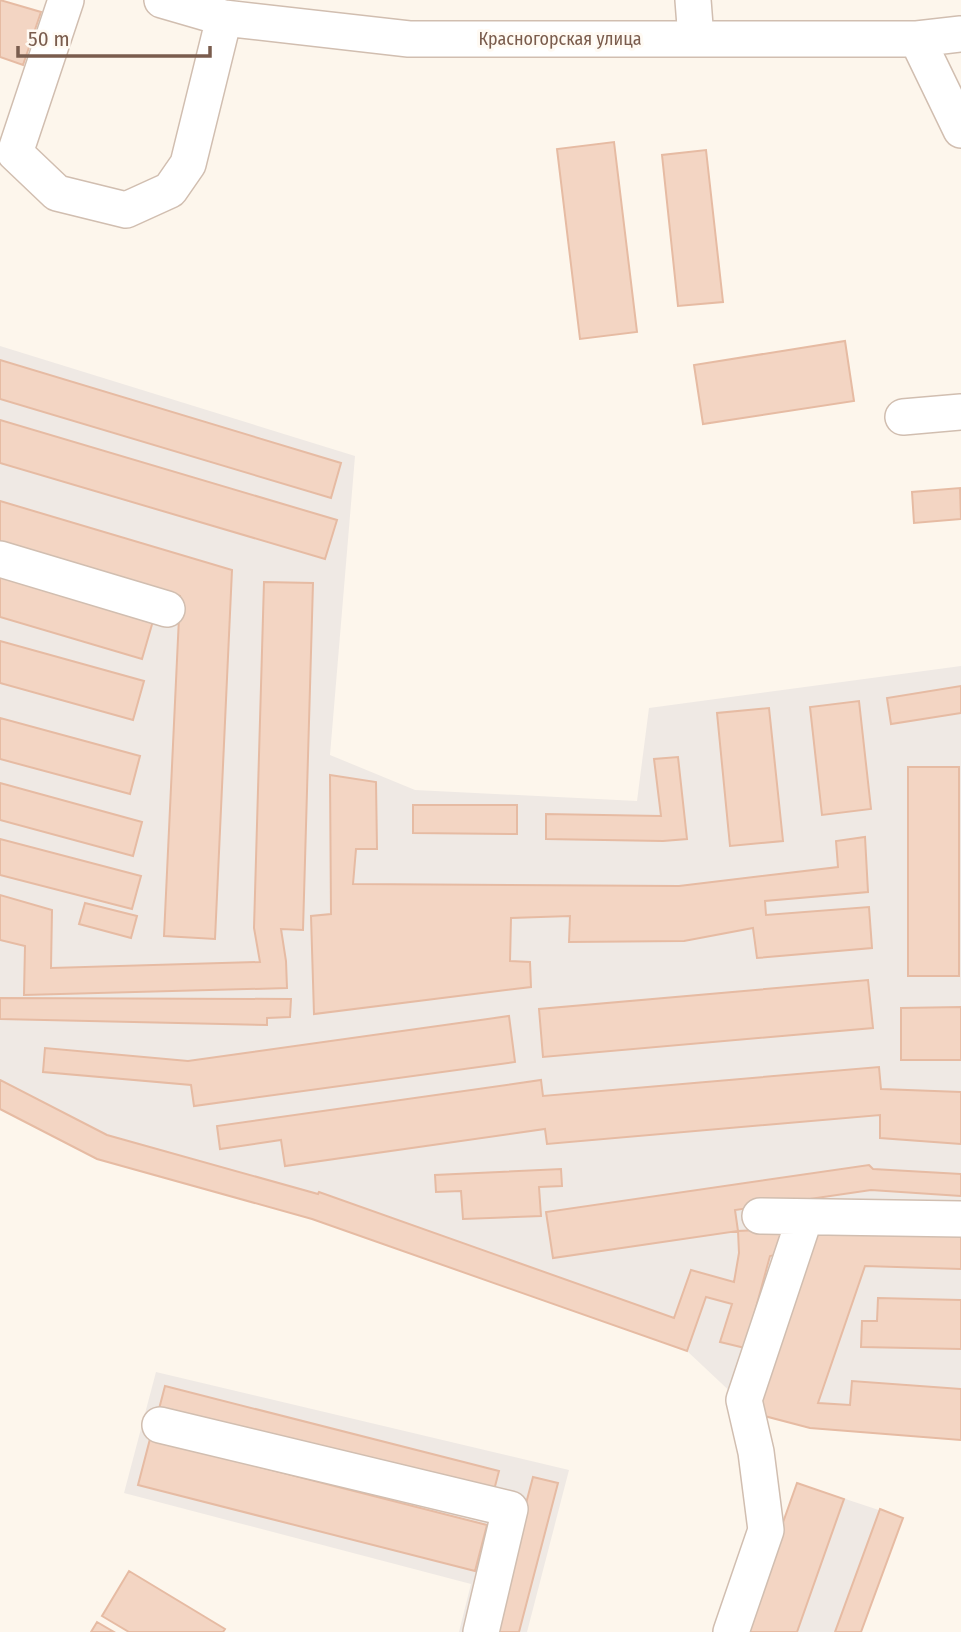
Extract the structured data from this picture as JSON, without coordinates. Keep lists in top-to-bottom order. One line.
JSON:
{"streets":{"street":["Красногорская улица"]},"scale_bar":"50 m"}
